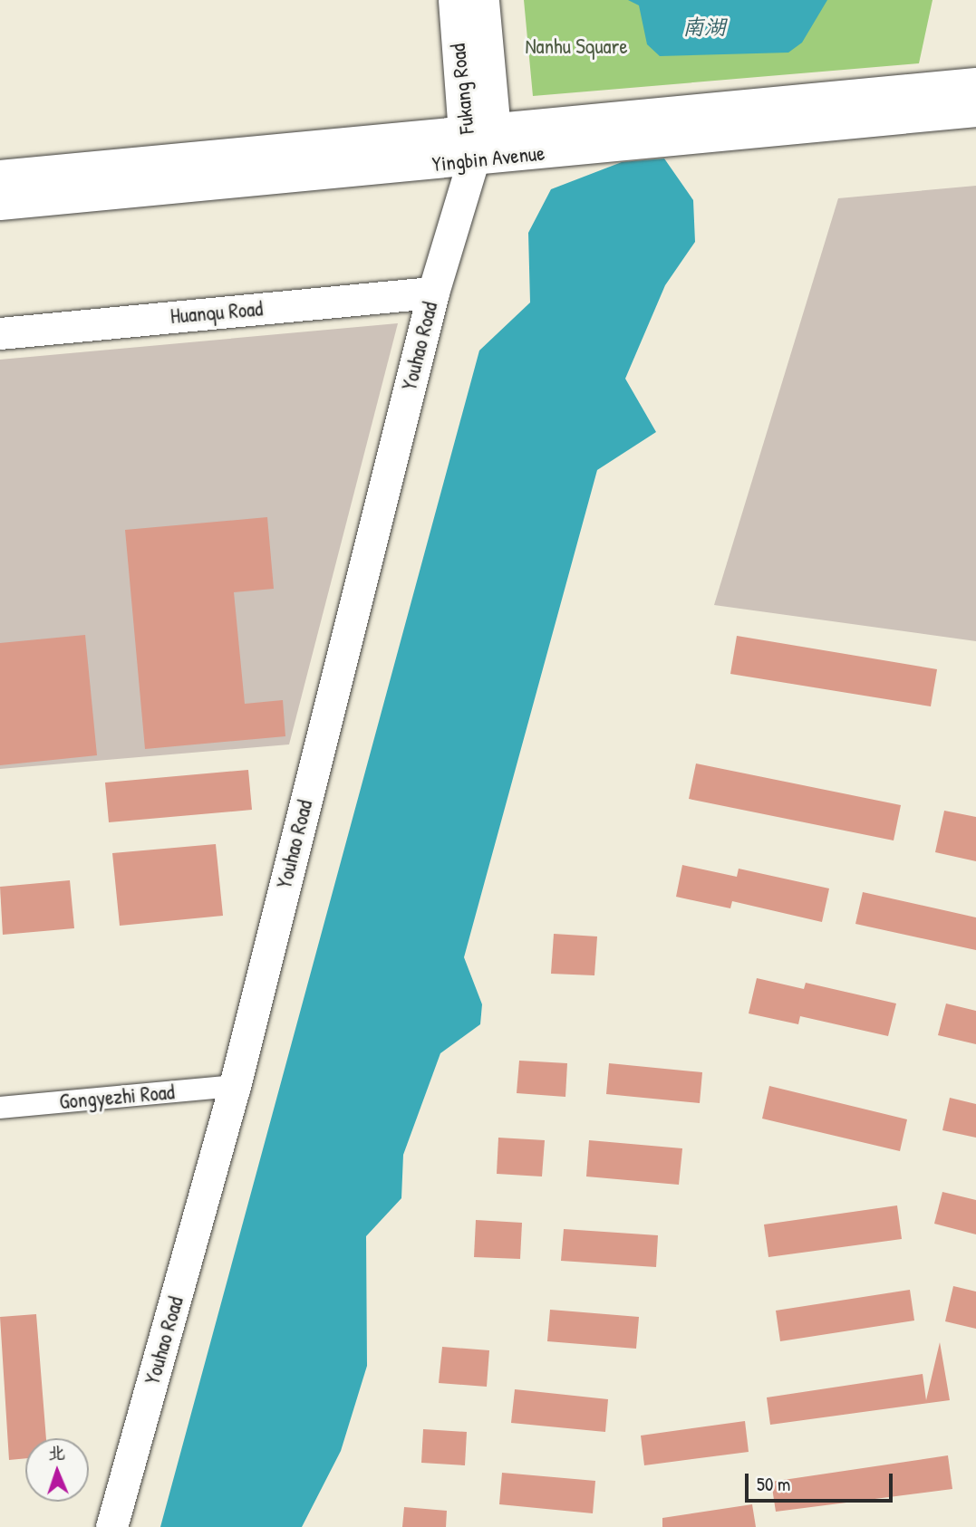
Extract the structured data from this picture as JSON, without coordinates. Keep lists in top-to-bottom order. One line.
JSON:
{"streets":{"main road":["Yingbin Avenue"],"street":["Fukang Road","Huanqu Road","Youhao Road","Gongyezhi Road"]},"crossings":[["Fukang Road","Yingbin Avenue"],["Fukang Road","Youhao Road"],["Yingbin Avenue","Youhao Road"],["Huanqu Road","Youhao Road"],["Youhao Road","Gongyezhi Road"]],"water":["南湖"],"parks":["Nanhu Square"],"scale_bar":"50 m","north":"top"}
